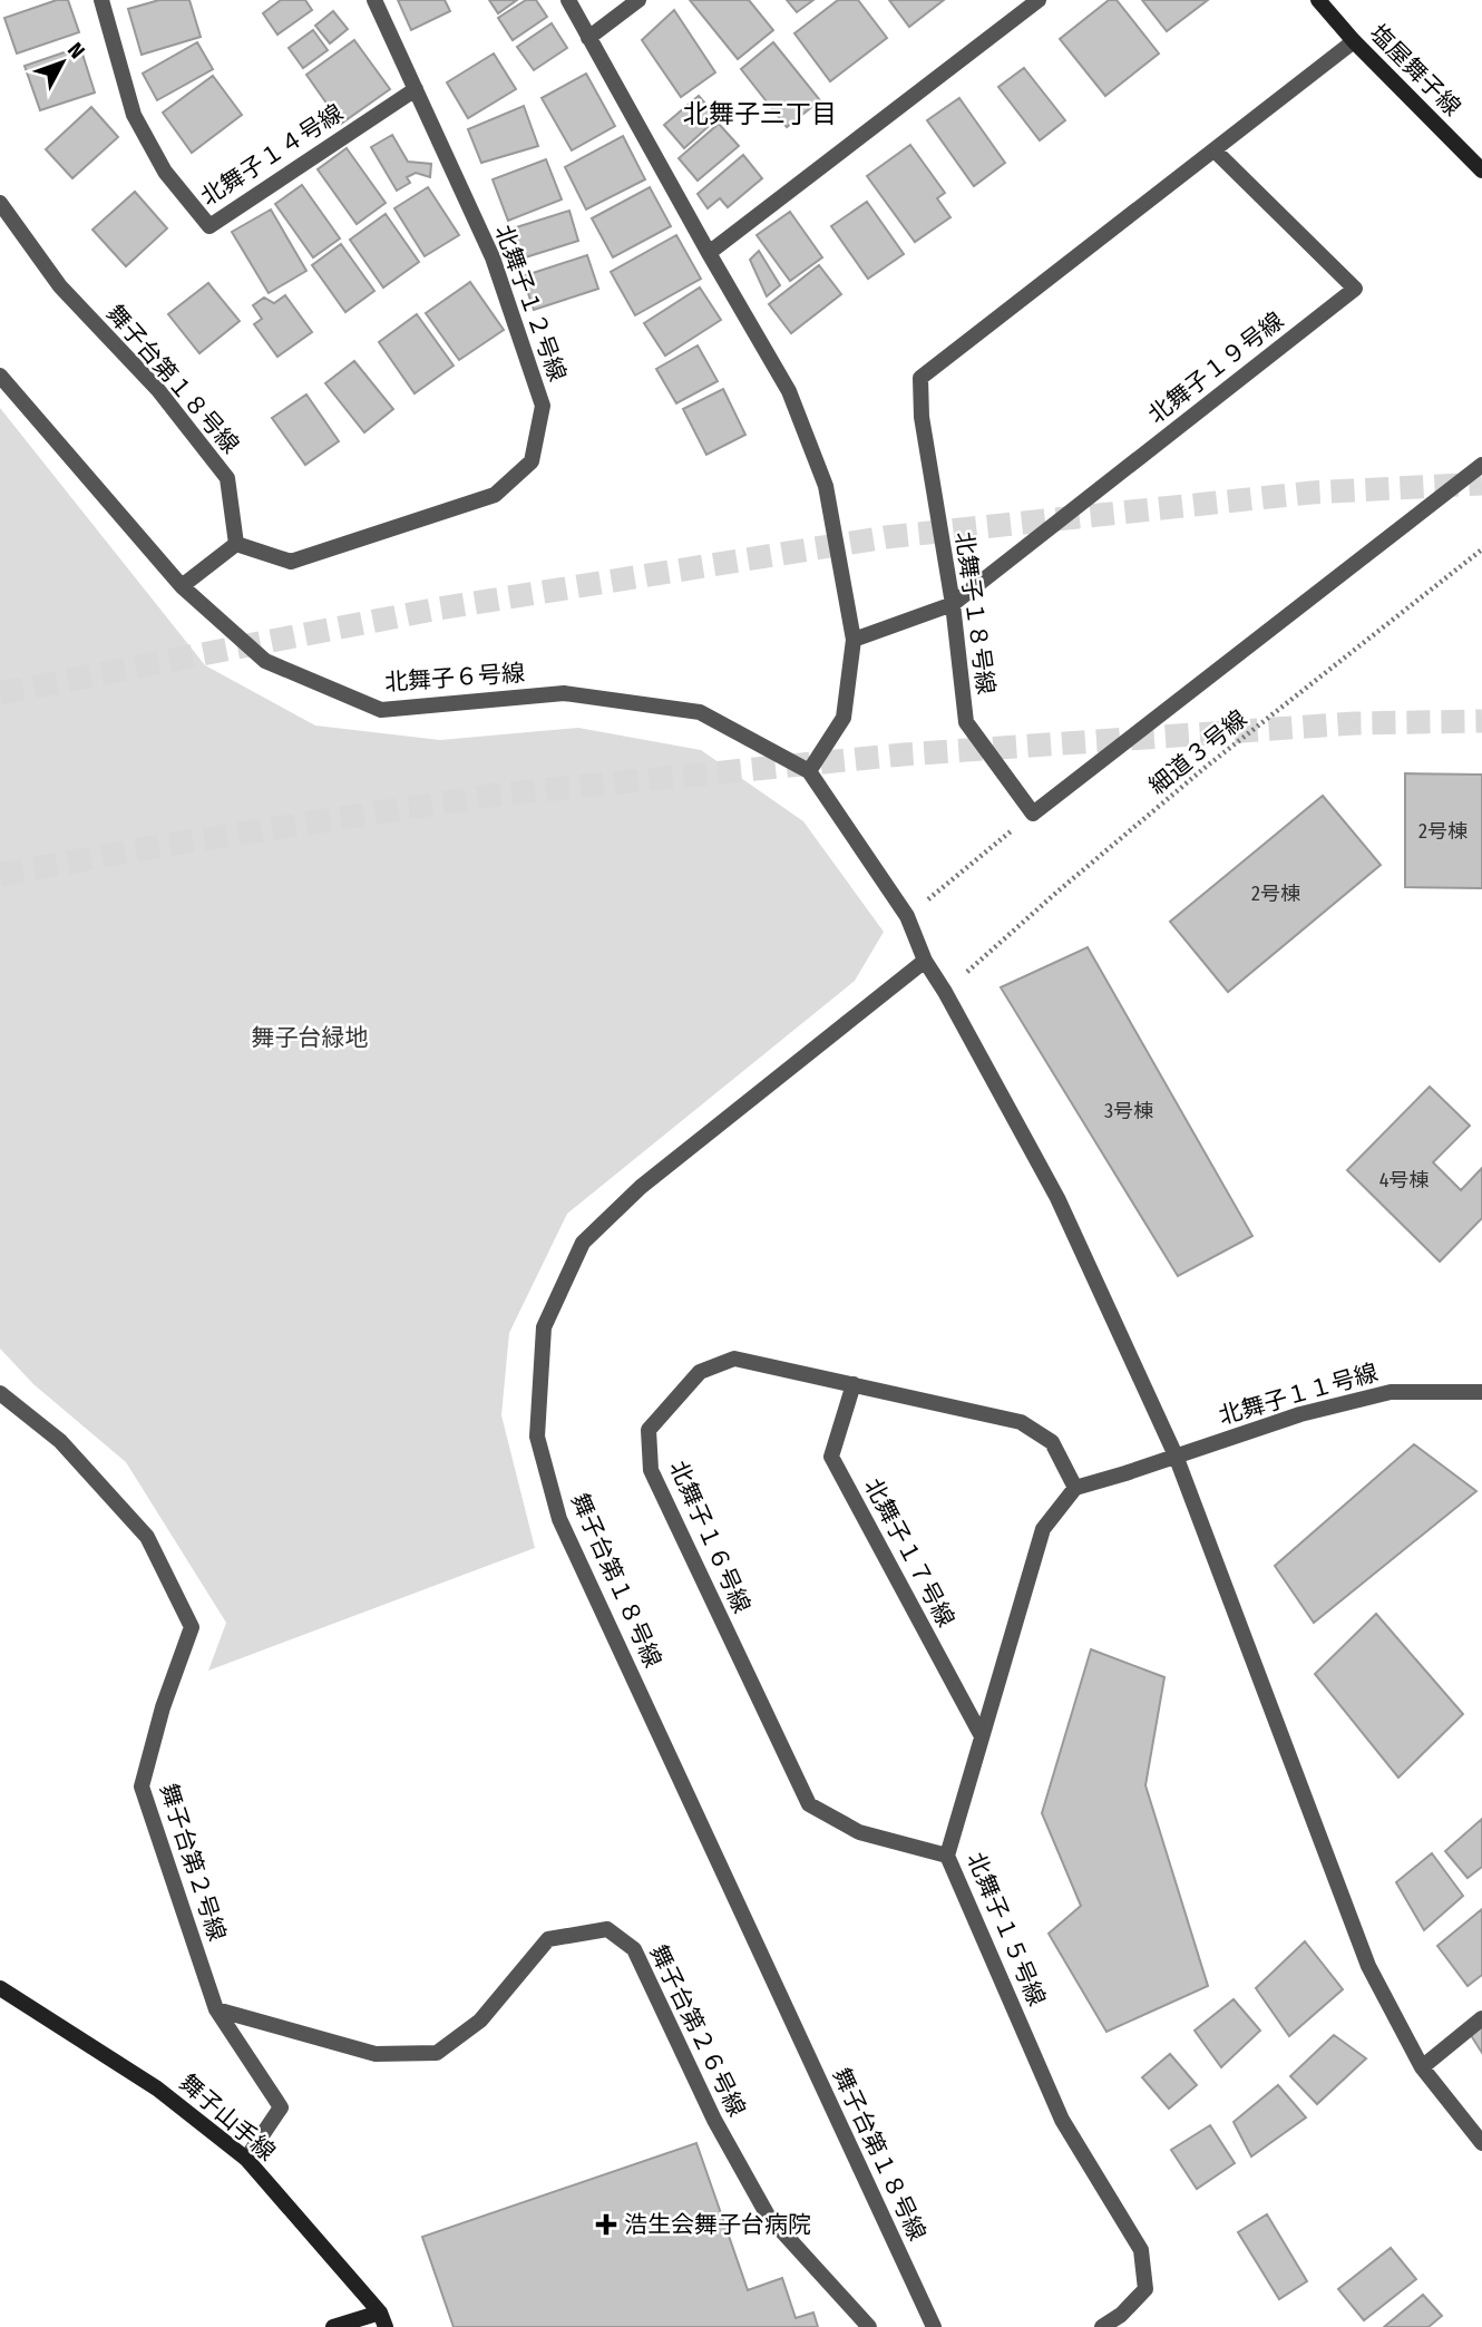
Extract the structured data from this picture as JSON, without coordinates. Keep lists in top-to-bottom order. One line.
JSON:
{"streets":{"street":["塩屋舞子線","北舞子１４号線","北舞子１２号線","北舞子１９号線","舞子台第１８号線","北舞子１８号線","北舞子６号線","北舞子１１号線","北舞子１６号線","北舞子１７号線","舞子台第２号線","北舞子１５号線","舞子台第２６号線","舞子山手線"],"path":["細道３号線"]},"crossings":[["塩屋舞子線","北舞子１８号線"],["北舞子１４号線","北舞子１２号線"],["北舞子１２号線","舞子台第１８号線"],["北舞子１９号線","北舞子１８号線"],["舞子台第１８号線","北舞子６号線"],["北舞子６号線","細道３号線"],["北舞子６号線","北舞子１１号線"],["北舞子１６号線","北舞子１７号線"],["北舞子１６号線","北舞子１５号線"],["北舞子１７号線","北舞子１５号線"],["舞子台第２号線","舞子台第２６号線"],["舞子台第２号線","舞子山手線"]],"districts":["北舞子三丁目"],"parks":["舞子台緑地"],"places":{"health":["浩生会舞子台病院"]},"house_numbers":["2号棟","2号棟","3号棟","4号棟"],"north":"top right"}
